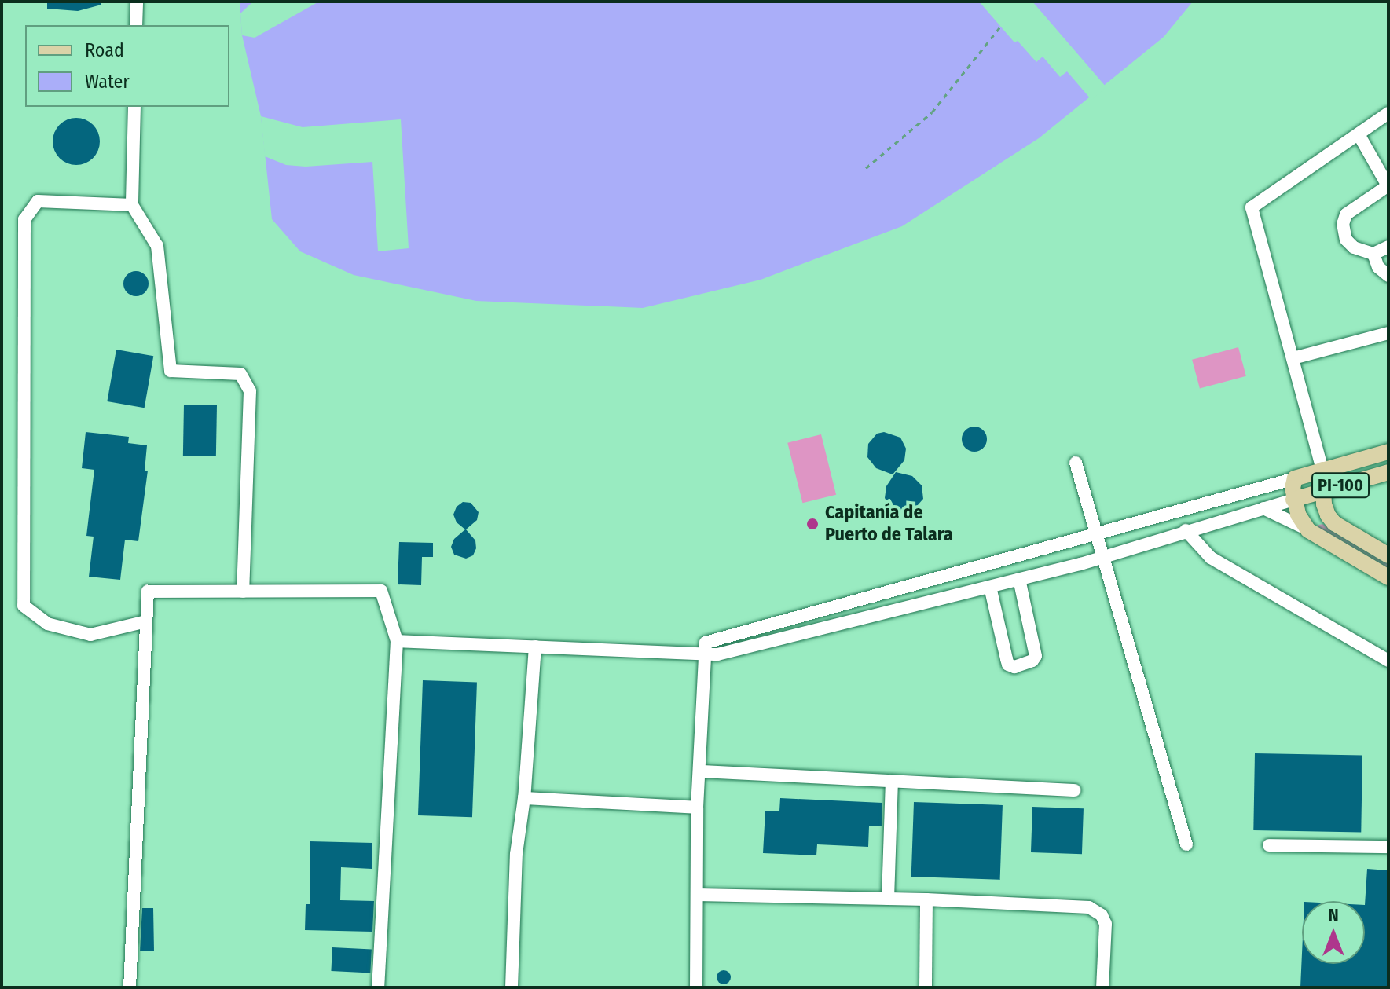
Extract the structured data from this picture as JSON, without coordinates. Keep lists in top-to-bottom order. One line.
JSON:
{"streets":{"main road":["PI-100"]},"places":["Capitanía de Puerto de Talara"],"legend":["Road","Water"],"north":"top"}
